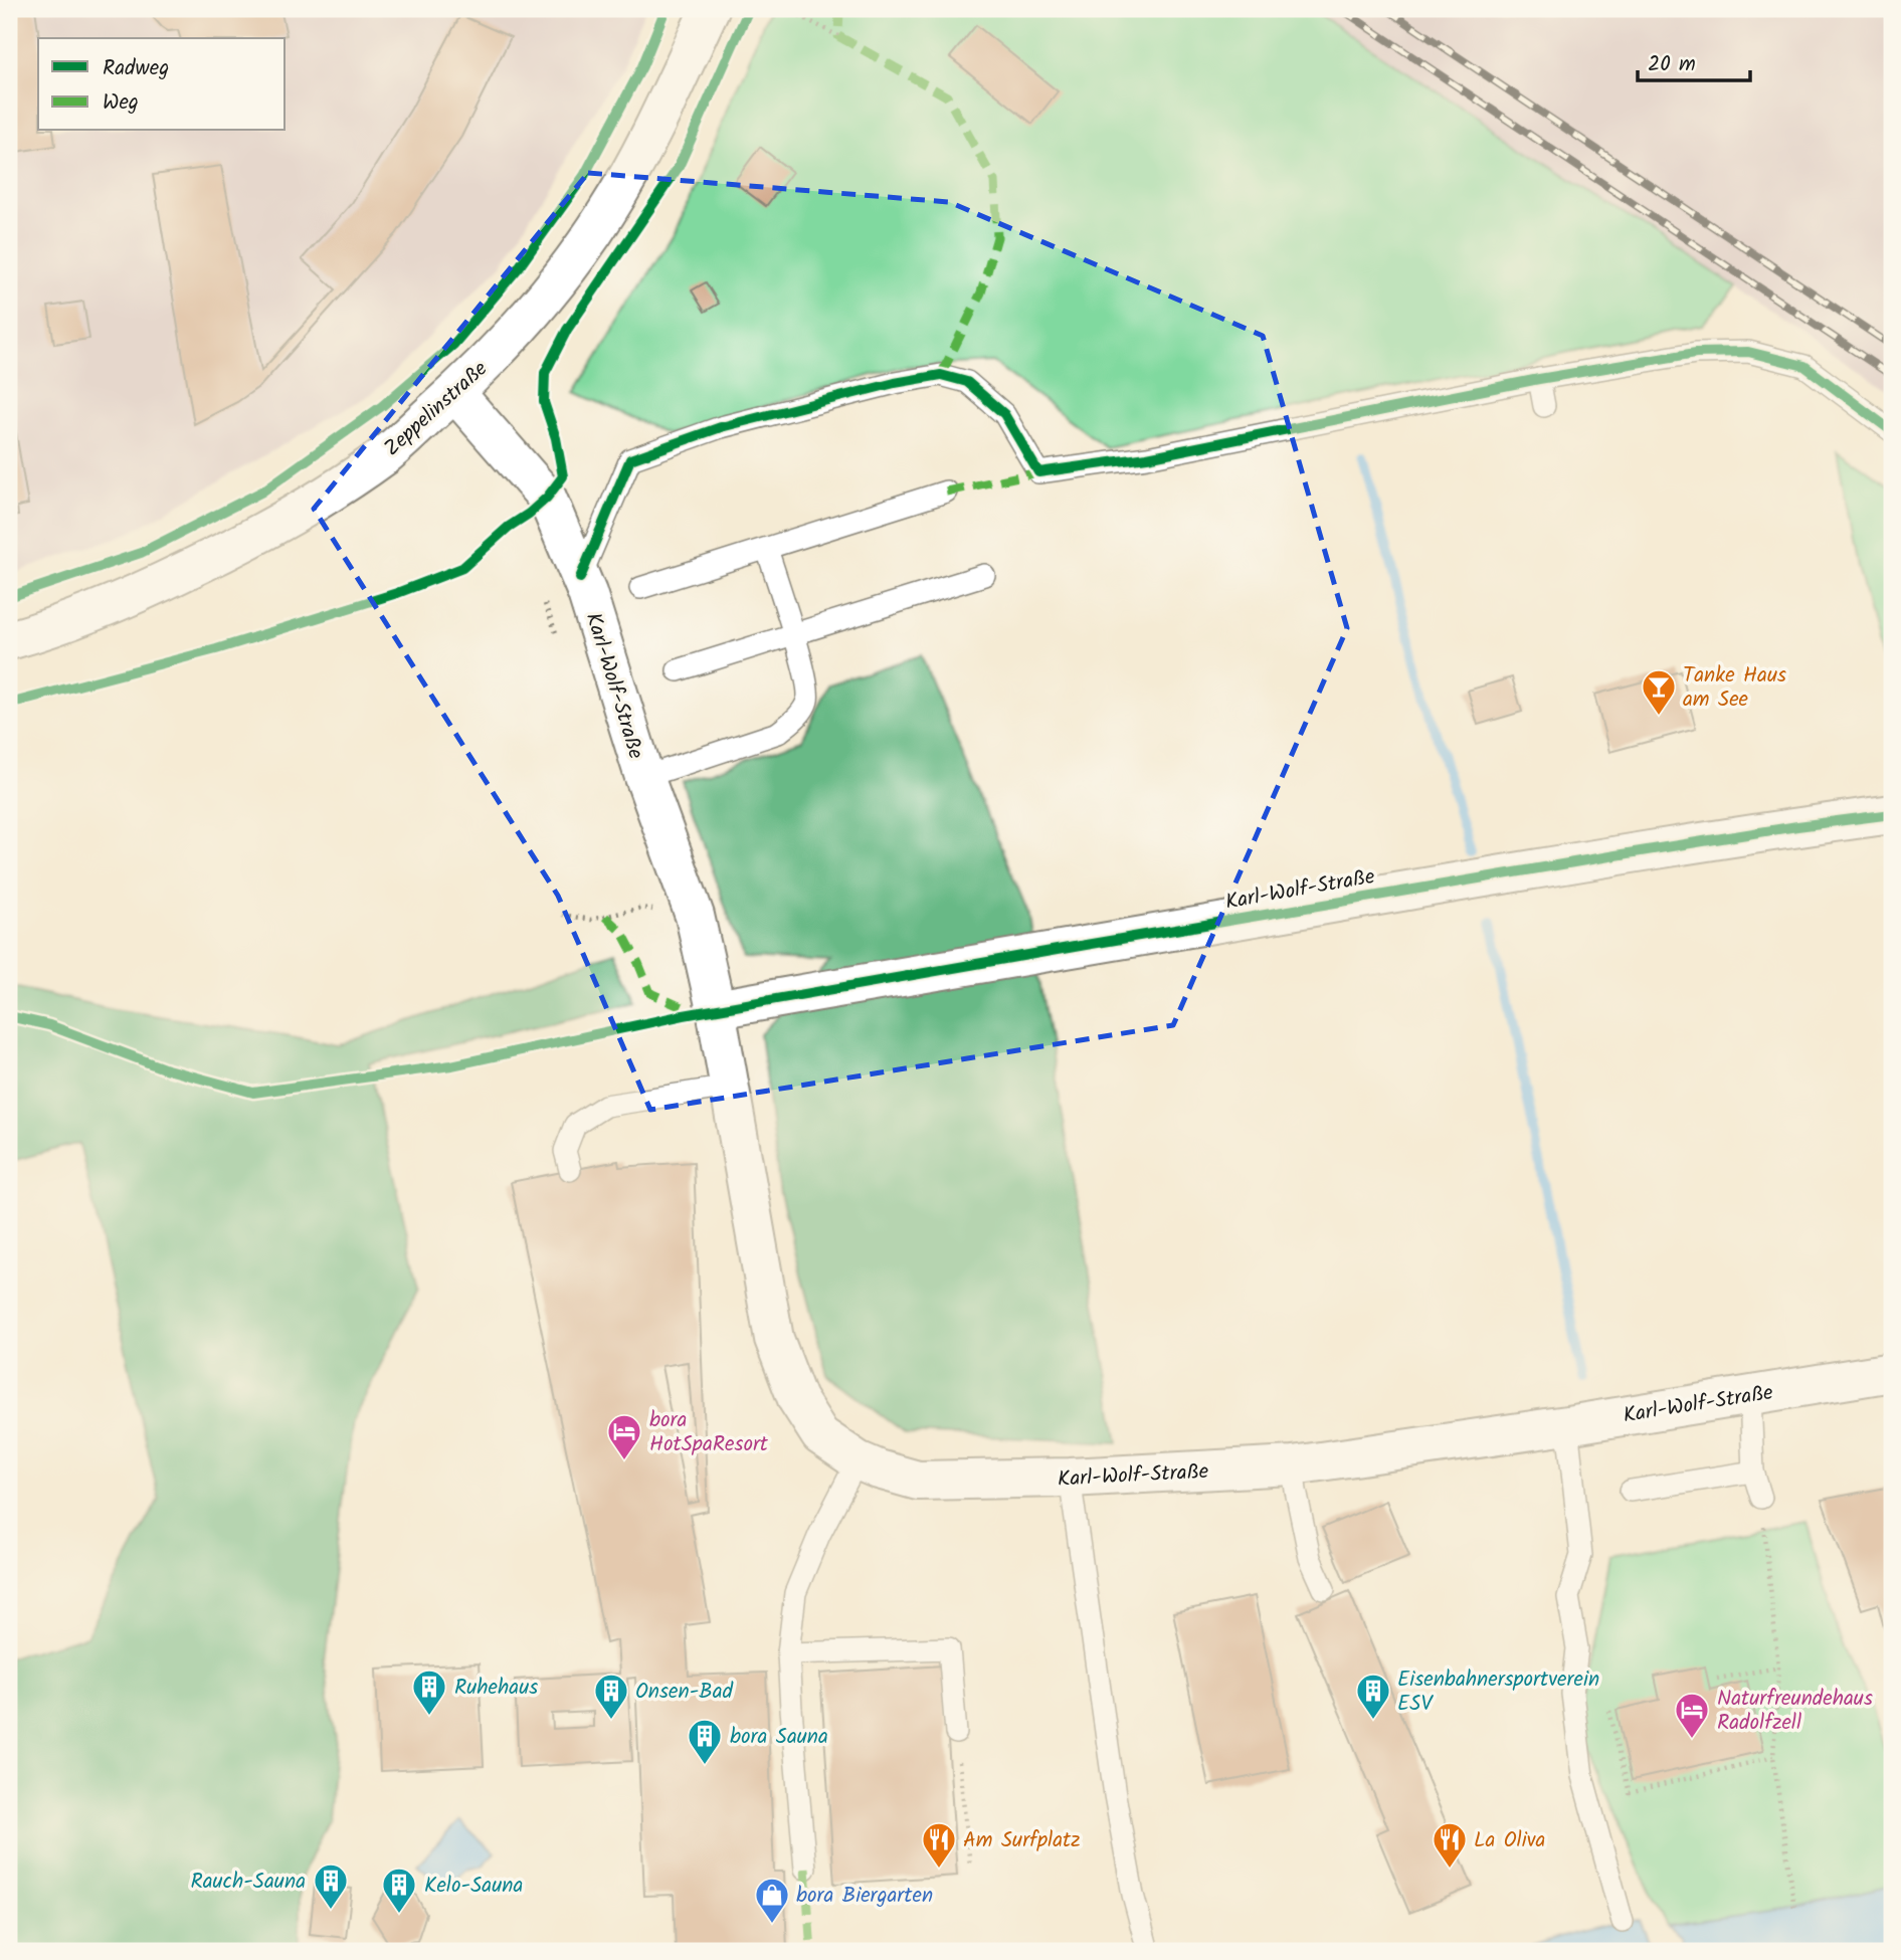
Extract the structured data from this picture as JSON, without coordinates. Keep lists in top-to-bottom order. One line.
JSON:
{"streets":{"street":["Zeppelinstraße","Karl-Wolf-Straße"]},"crossings":[["Zeppelinstraße","Karl-Wolf-Straße"]],"places":{"bar":["Tanke Haus am See"],"hotel":["bora HotSpaResort","Naturfreundehaus Radolfzell"],"building":["Ruhehaus","Onsen-Bad","Eisenbahnersportverein ESV","bora Sauna","Rauch-Sauna","Kelo-Sauna"],"restaurant":["Am Surfplatz","La Oliva"],"shop":["bora Biergarten"]},"legend":["Radweg","Weg"],"scale_bar":"20 m"}
